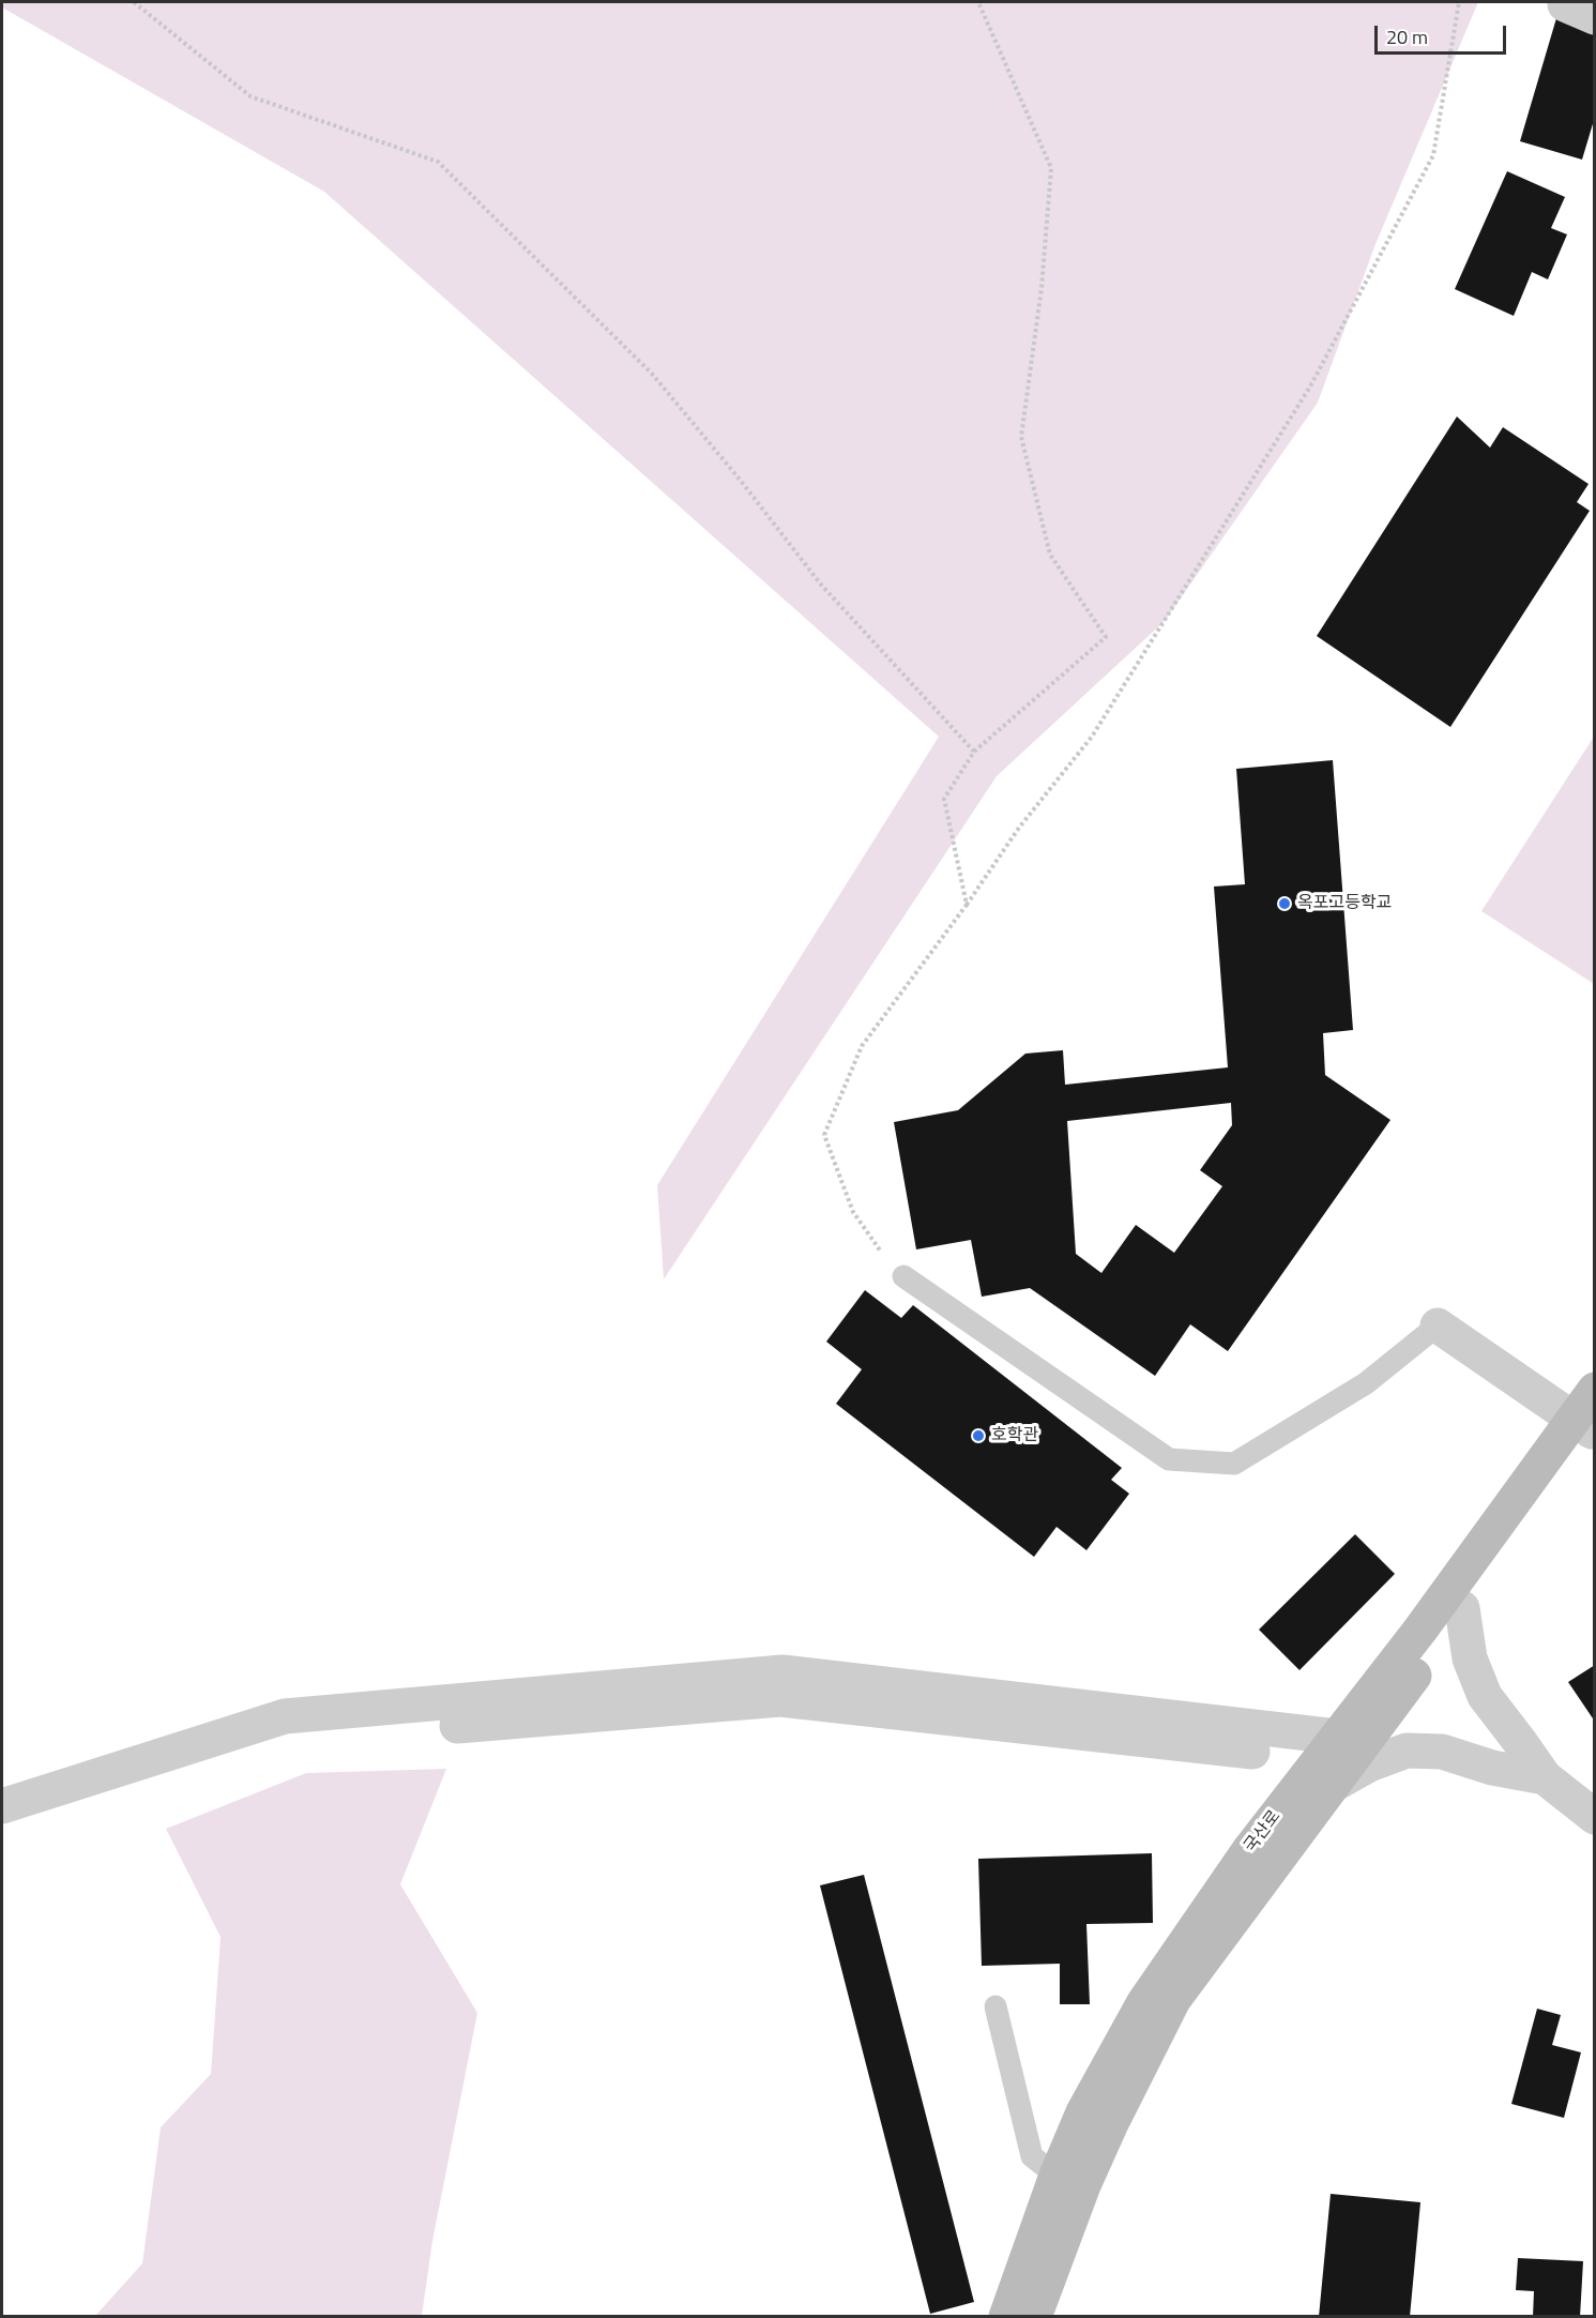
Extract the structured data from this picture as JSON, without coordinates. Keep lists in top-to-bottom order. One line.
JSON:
{"streets":{"street":["국산로"]},"places":["옥포고등학교","호학관"],"scale_bar":"20 m"}
